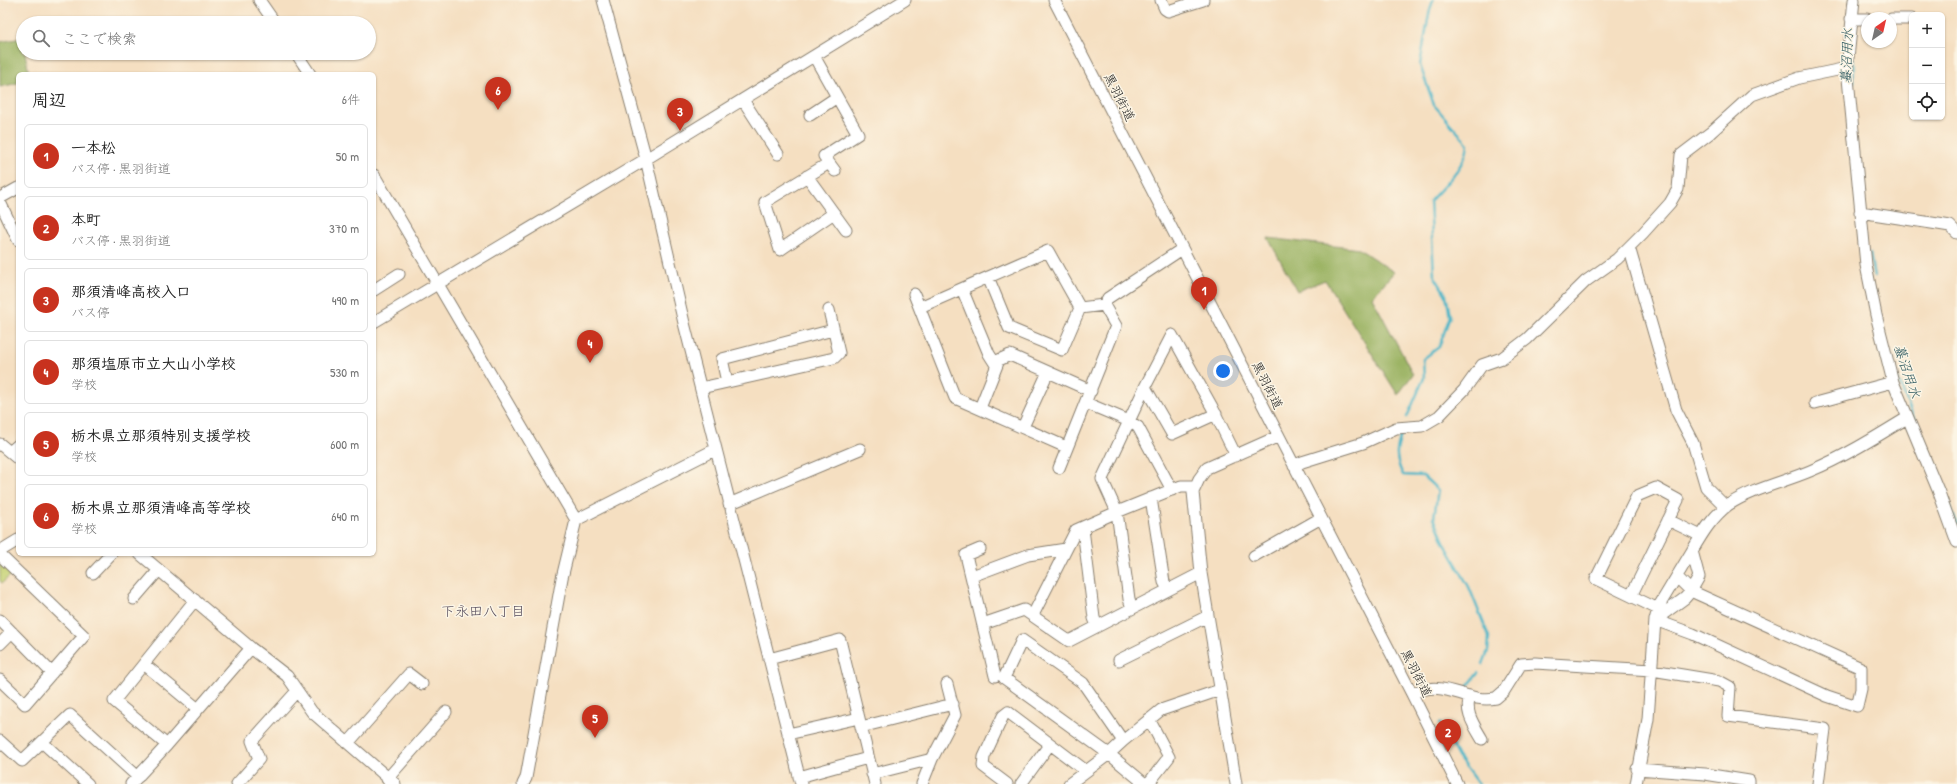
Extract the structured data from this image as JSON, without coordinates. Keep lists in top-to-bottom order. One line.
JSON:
{"streets":{"street":["黒羽街道"]},"districts":["下永田八丁目"],"water":["蟇沼用水"],"north":"top right","page":{"map_buttons":["+","−"],"search":"ここで検索","heading":["周辺","6件"],"pins":["6","3","1","4","5","2"],"list":[{"mark":"1","name":"一本松","note":"バス停 · 黒羽街道","value":"50 m"},{"mark":"2","name":"本町","note":"バス停 · 黒羽街道","value":"370 m"},{"mark":"3","name":"那須清峰高校入口","note":"バス停","value":"490 m"},{"mark":"4","name":"那須塩原市立大山小学校","note":"学校","value":"530 m"},{"mark":"5","name":"栃木県立那須特別支援学校","note":"学校","value":"600 m"},{"mark":"6","name":"栃木県立那須清峰高等学校","note":"学校","value":"640 m"}]}}
